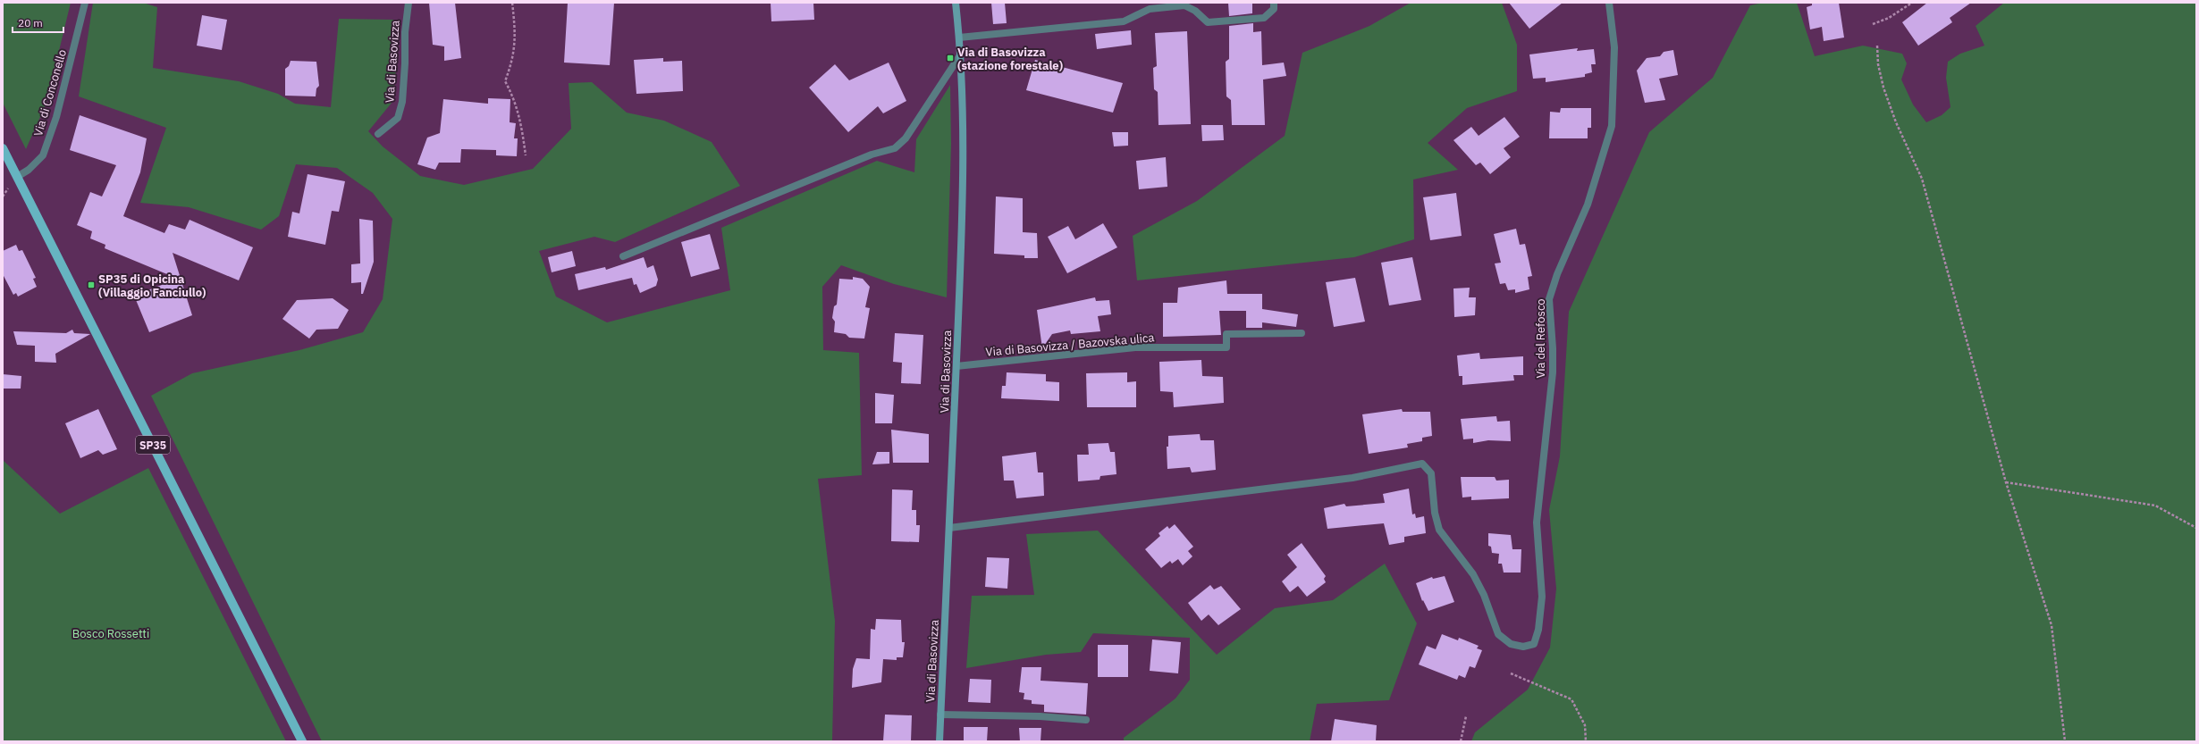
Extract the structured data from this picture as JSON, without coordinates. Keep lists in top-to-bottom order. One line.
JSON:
{"streets":{"main road":["Via di Basovizza","SP35"],"street":["Via di Conconello","Via del Refosco","Via di Basovizza / Bazovska ulica"]},"crossings":[["Via di Basovizza","Via del Refosco"],["Via di Basovizza","Via di Basovizza / Bazovska ulica"],["Via di Conconello","SP35"]],"parks":["Bosco Rossetti"],"places":{"transit":["Via di Basovizza (stazione forestale)","SP35 di Opicina (Villaggio Fanciullo)"]},"scale_bar":"20 m"}
